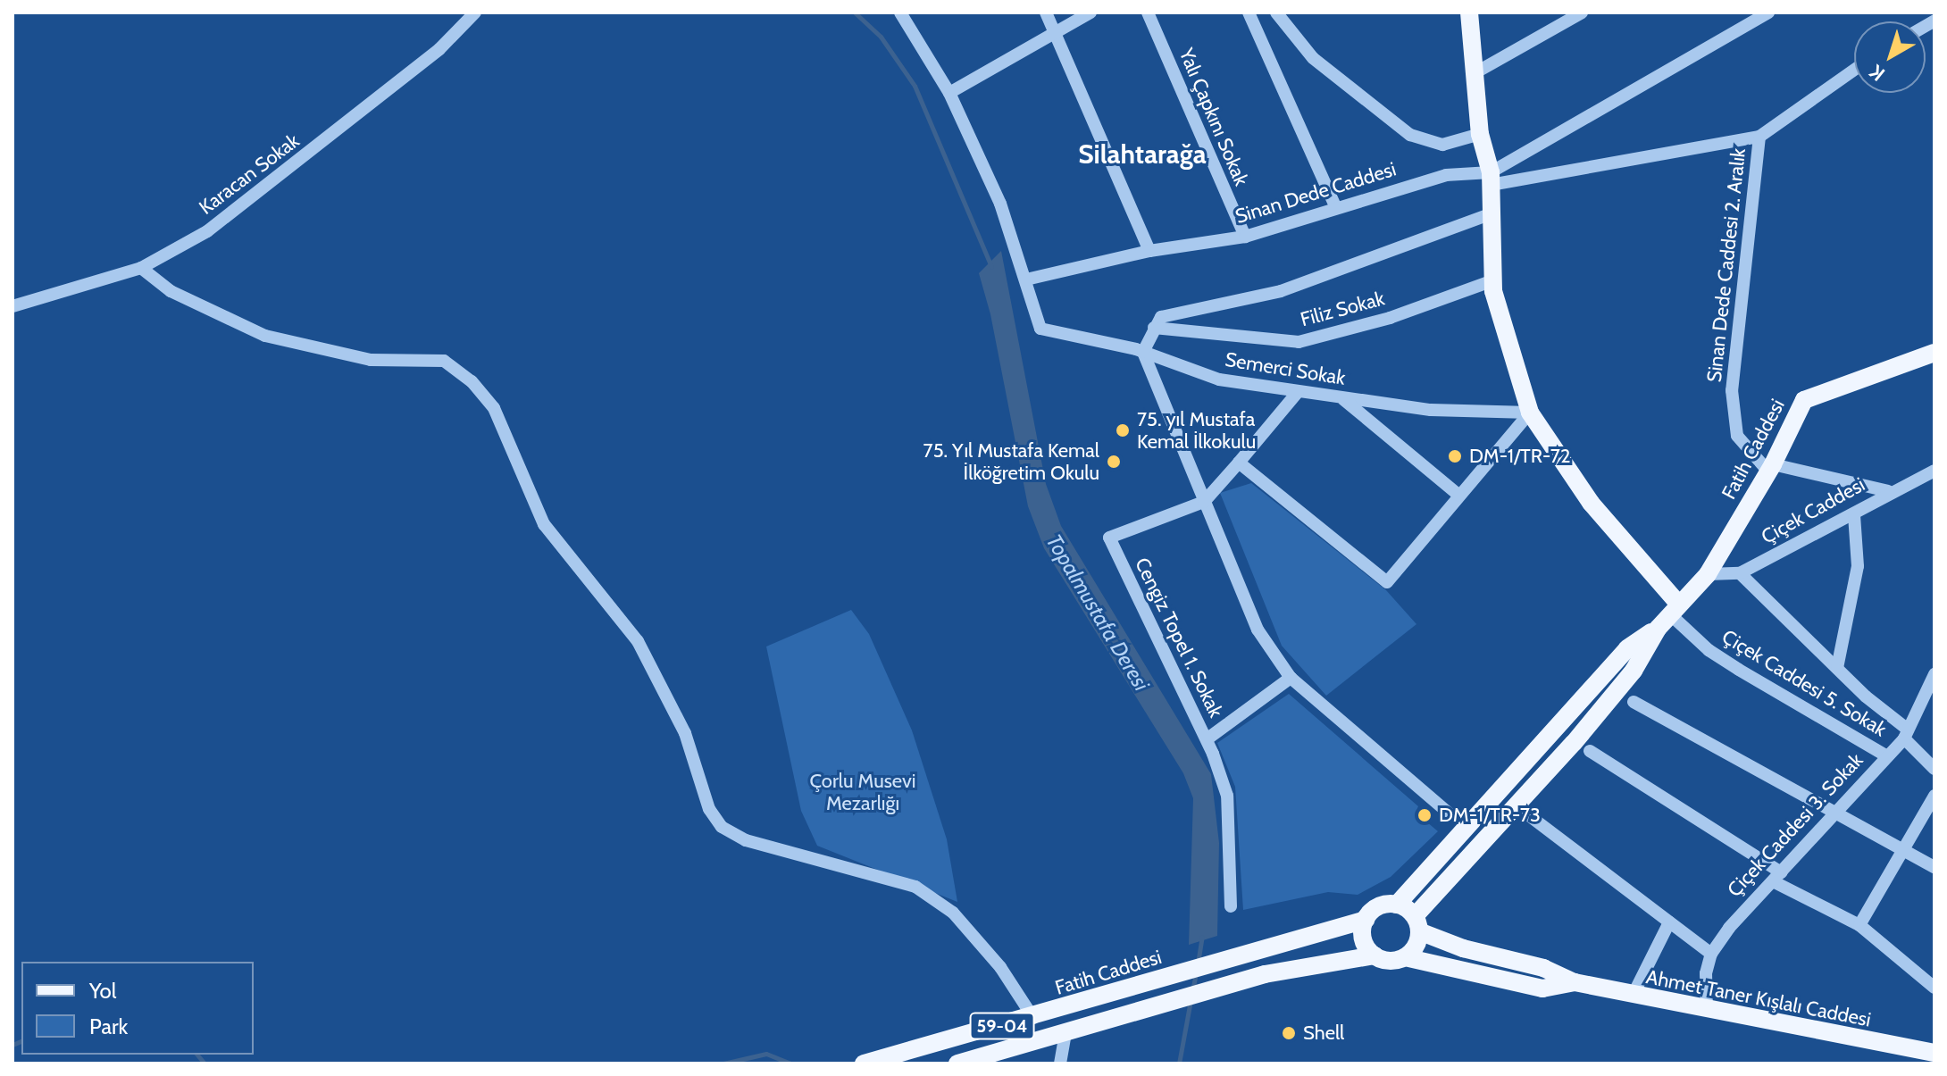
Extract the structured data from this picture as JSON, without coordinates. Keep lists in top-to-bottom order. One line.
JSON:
{"streets":{"main road":["Fatih Caddesi","Ahmet Taner Kışlalı Caddesi","59-04"],"street":["Yalı Çapkını Sokak","Karacan Sokak","Sinan Dede Caddesi","Sinan Dede Caddesi 2. Aralık","Filiz Sokak","Semerci Sokak","Çiçek Caddesi","Cengiz Topel 1. Sokak","Çiçek Caddesi 5. Sokak","Çiçek Caddesi 3. Sokak"]},"crossings":[["Yalı Çapkını Sokak","Sinan Dede Caddesi"],["Sinan Dede Caddesi","Sinan Dede Caddesi 2. Aralık"],["Sinan Dede Caddesi","Semerci Sokak"],["Sinan Dede Caddesi 2. Aralık","Fatih Caddesi"],["Semerci Sokak","Cengiz Topel 1. Sokak"],["Fatih Caddesi","Çiçek Caddesi"],["Fatih Caddesi","Çiçek Caddesi 5. Sokak"],["Fatih Caddesi","59-04"],["Çiçek Caddesi 5. Sokak","Çiçek Caddesi 3. Sokak"],["Çiçek Caddesi 3. Sokak","Ahmet Taner Kışlalı Caddesi"]],"districts":["Silahtarağa"],"water":["Topalmustafa Deresi"],"parks":["Çorlu Musevi Mezarlığı"],"places":["75. yıl Mustafa Kemal İlkokulu","DM-1/TR-72","75. Yıl Mustafa Kemal İlköğretim Okulu","DM-1/TR-73","Shell"],"legend":["Yol","Park"],"north":"bottom left"}
